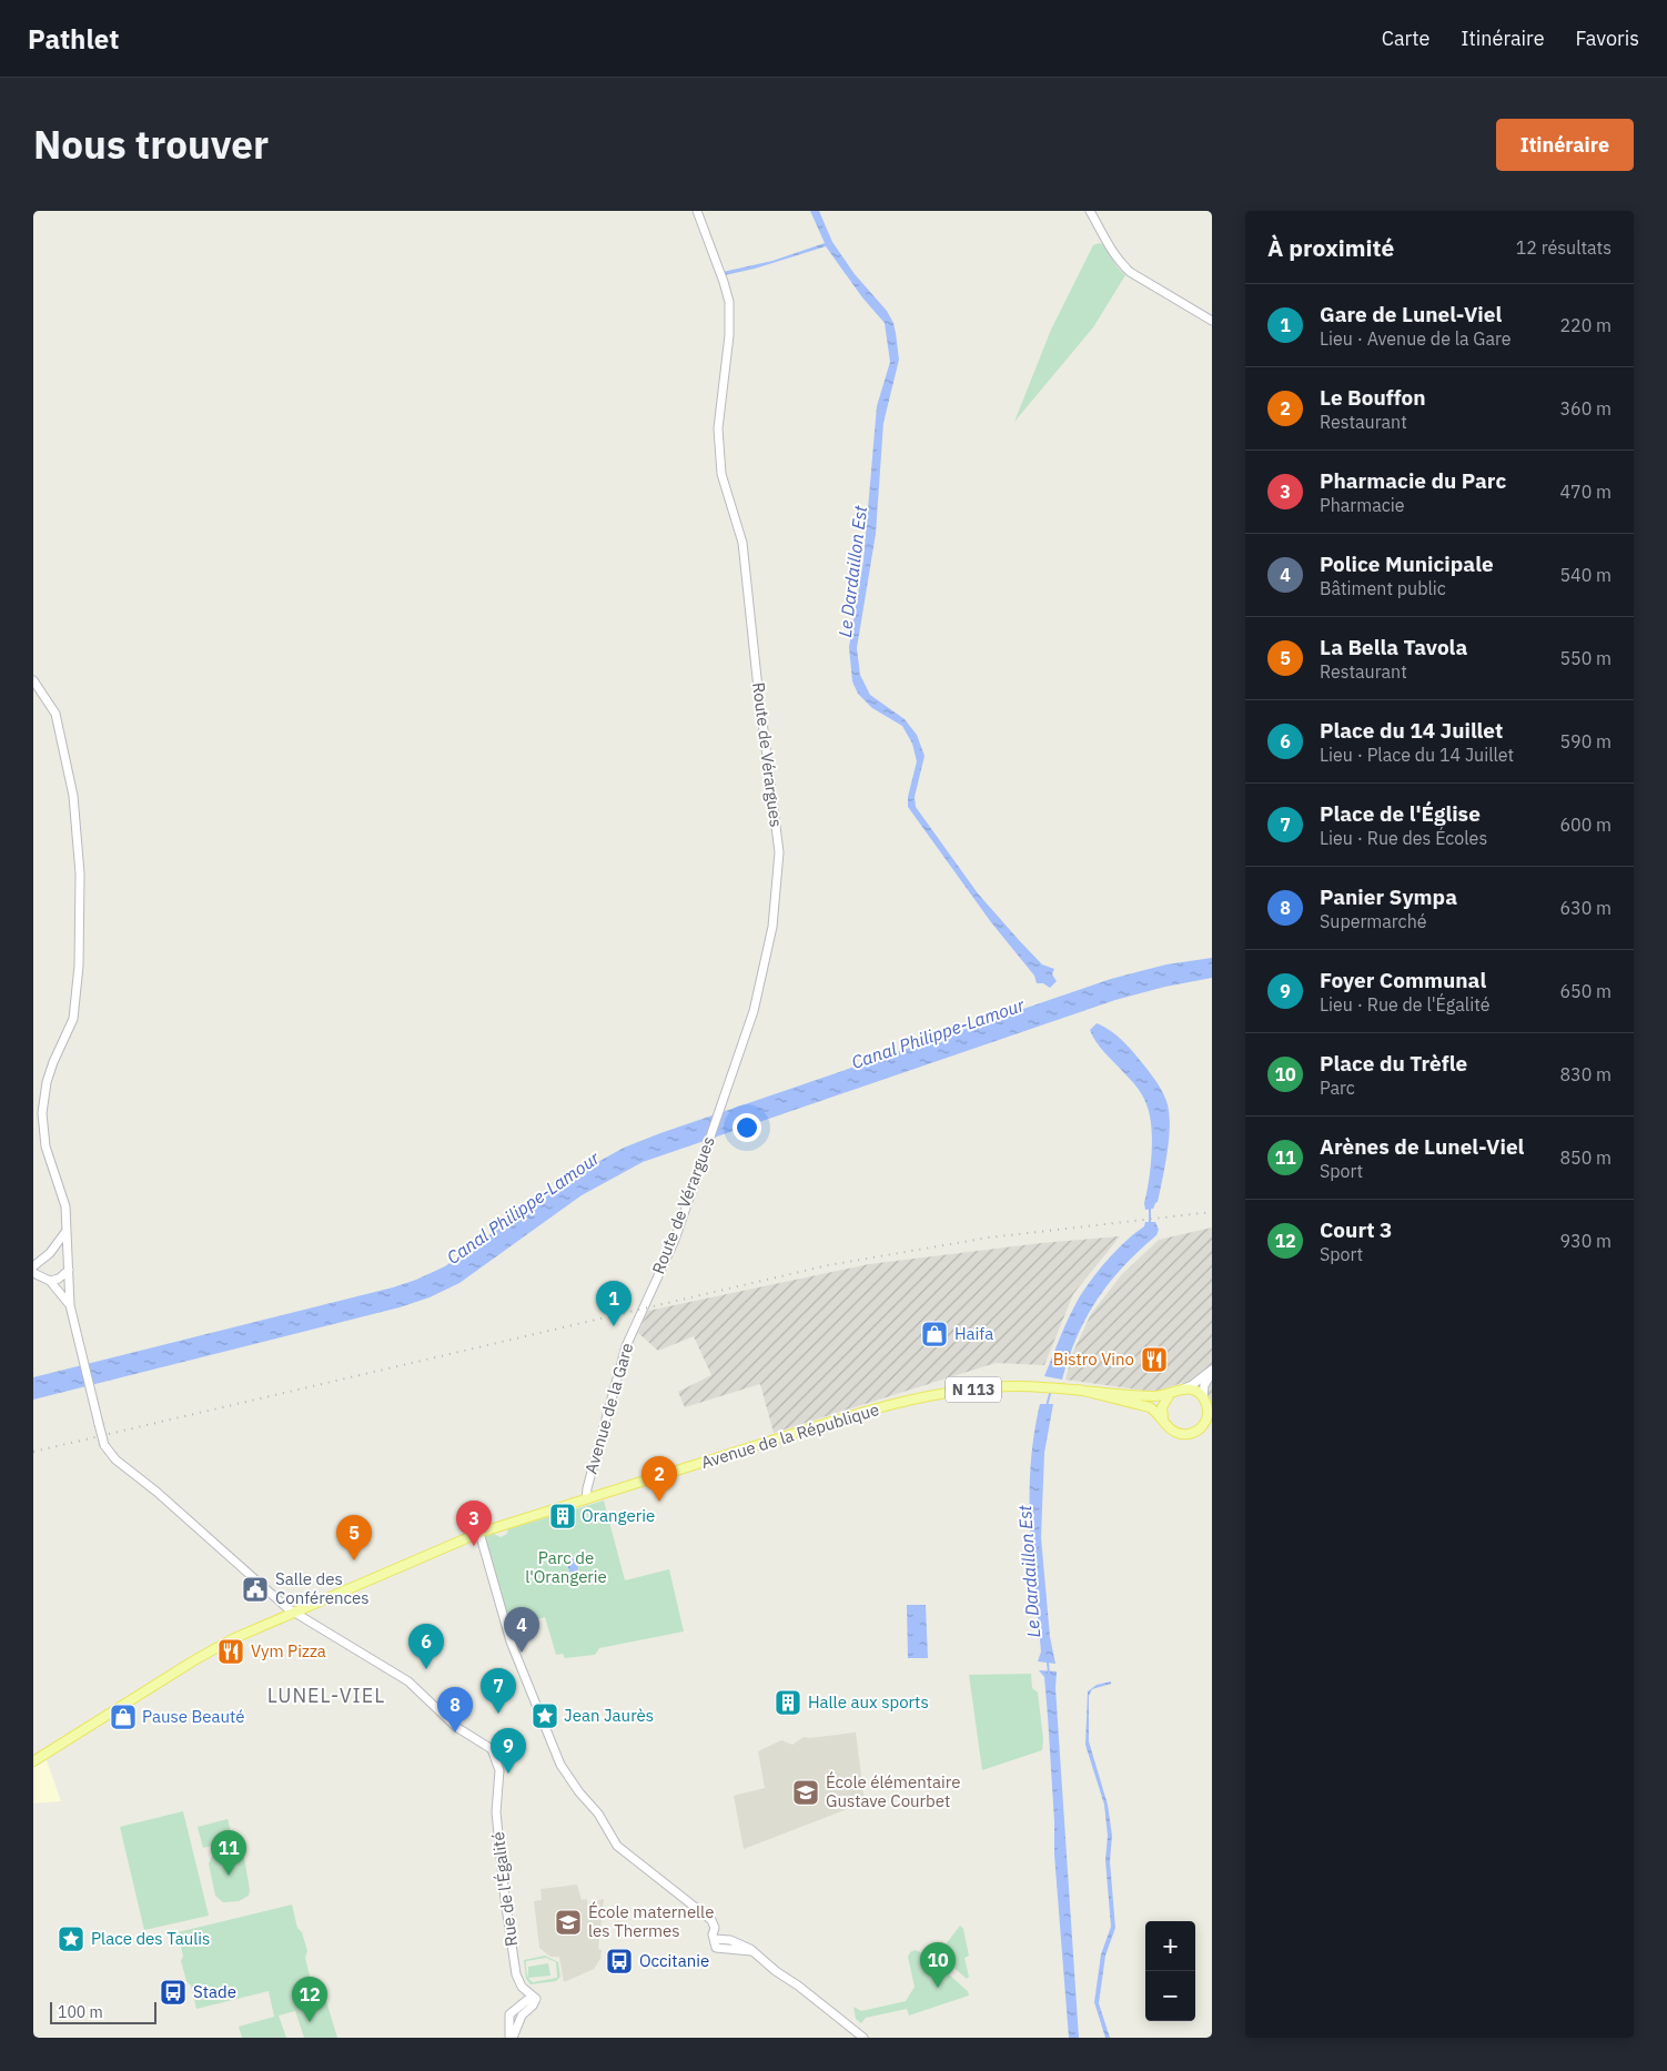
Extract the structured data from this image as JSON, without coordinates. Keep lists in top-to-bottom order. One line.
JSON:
{"streets":{"main road":["N 113","Avenue de la République"],"street":["Route de Vérargues","Avenue de la Gare","Rue de l'Égalité"]},"crossings":[["Route de Vérargues","Avenue de la Gare"],["N 113","Avenue de la République"],["Avenue de la Gare","Avenue de la République"],["Avenue de la République","Rue de l'Égalité"]],"districts":["LUNEL-VIEL"],"water":["Le Dardaillon Est","Canal Philippe-Lamour"],"parks":["Parc de l'Orangerie"],"places":{"shop":["Haifa","Pause Beauté"],"restaurant":["Bistro Vino","Vym Pizza"],"building":["Orangerie","Halle aux sports"],"public building":["Salle des Conférences"],"place":["Jean Jaurès","Place des Taulis"],"school or university":["École élémentaire Gustave Courbet","École maternelle les Thermes"],"bus stop":["Occitanie","Stade"]},"scale_bar":"100 m","page":{"header":"Pathlet","nav":["Carte","Itinéraire","Favoris"],"title":"Nous trouver","buttons":"Itinéraire","heading":["À proximité","12 résultats"],"list":[{"mark":"1","name":"Gare de Lunel-Viel","note":"Lieu · Avenue de la Gare","value":"220 m"},{"mark":"2","name":"Le Bouffon","note":"Restaurant","value":"360 m"},{"mark":"3","name":"Pharmacie du Parc","note":"Pharmacie","value":"470 m"},{"mark":"4","name":"Police Municipale","note":"Bâtiment public","value":"540 m"},{"mark":"5","name":"La Bella Tavola","note":"Restaurant","value":"550 m"},{"mark":"6","name":"Place du 14 Juillet","note":"Lieu · Place du 14 Juillet","value":"590 m"},{"mark":"7","name":"Place de l'Église","note":"Lieu · Rue des Écoles","value":"600 m"},{"mark":"8","name":"Panier Sympa","note":"Supermarché","value":"630 m"},{"mark":"9","name":"Foyer Communal","note":"Lieu · Rue de l'Égalité","value":"650 m"},{"mark":"10","name":"Place du Trèfle","note":"Parc","value":"830 m"},{"mark":"11","name":"Arènes de Lunel-Viel","note":"Sport","value":"850 m"},{"mark":"12","name":"Court 3","note":"Sport","value":"930 m"}],"pins":["1","2","3","5","4","6","7","8","9","11","10","12"],"map_buttons":["+","−"],"scale":"100 m"}}
